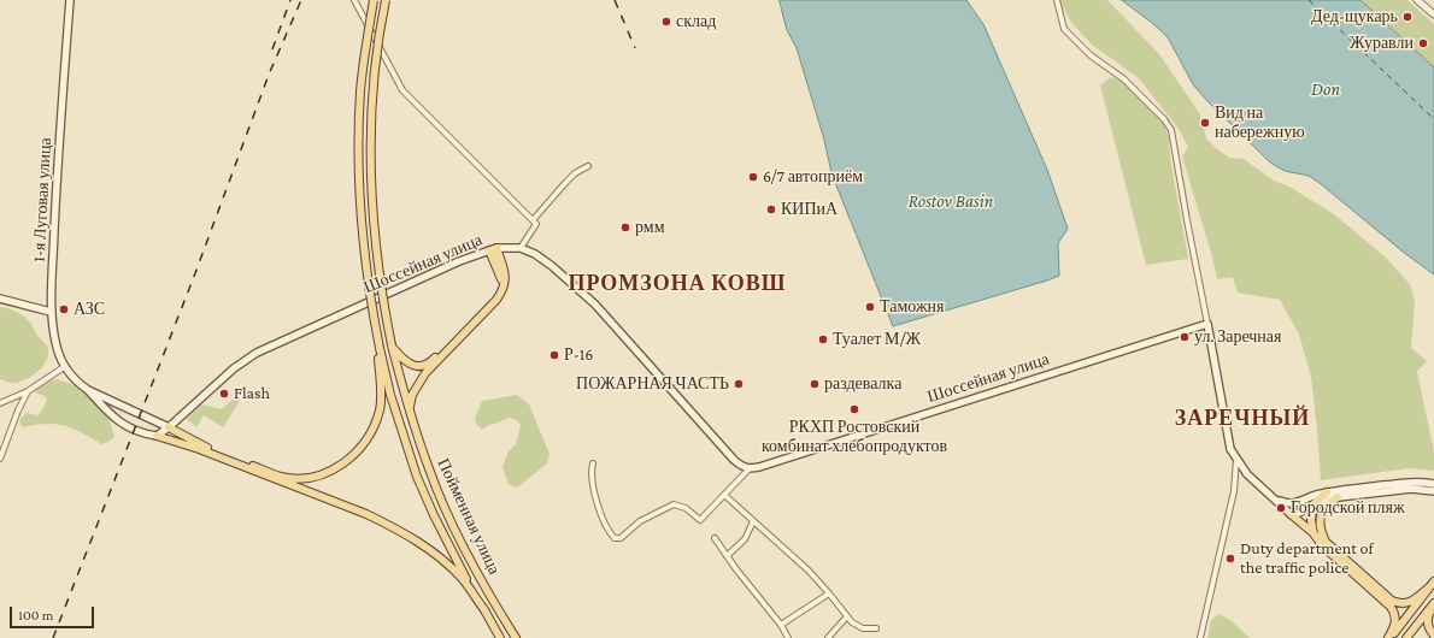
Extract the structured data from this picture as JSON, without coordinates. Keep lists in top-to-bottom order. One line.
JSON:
{"streets":{"main road":["1-я Луговая улица","Шоссейная улица","Пойменная улица"]},"districts":["ПРОМЗОНА КОВШ","ЗАРЕЧНЫЙ"],"water":["Don","Rostov Basin"],"places":["Дед-щукарь","склад","Журавли","Вид на набережную","6/7 автоприём","КИПиА","рмм","Таможня","АЗС","ул. Заречная","Туалет М/Ж","Р-16","ПОЖАРНАЯ ЧАСТЬ","раздевалка","Flash","РКХП Ростовский комбинат хлебопродуктов","Городской пляж","Duty department of the traffic police"],"scale_bar":"100 m"}
